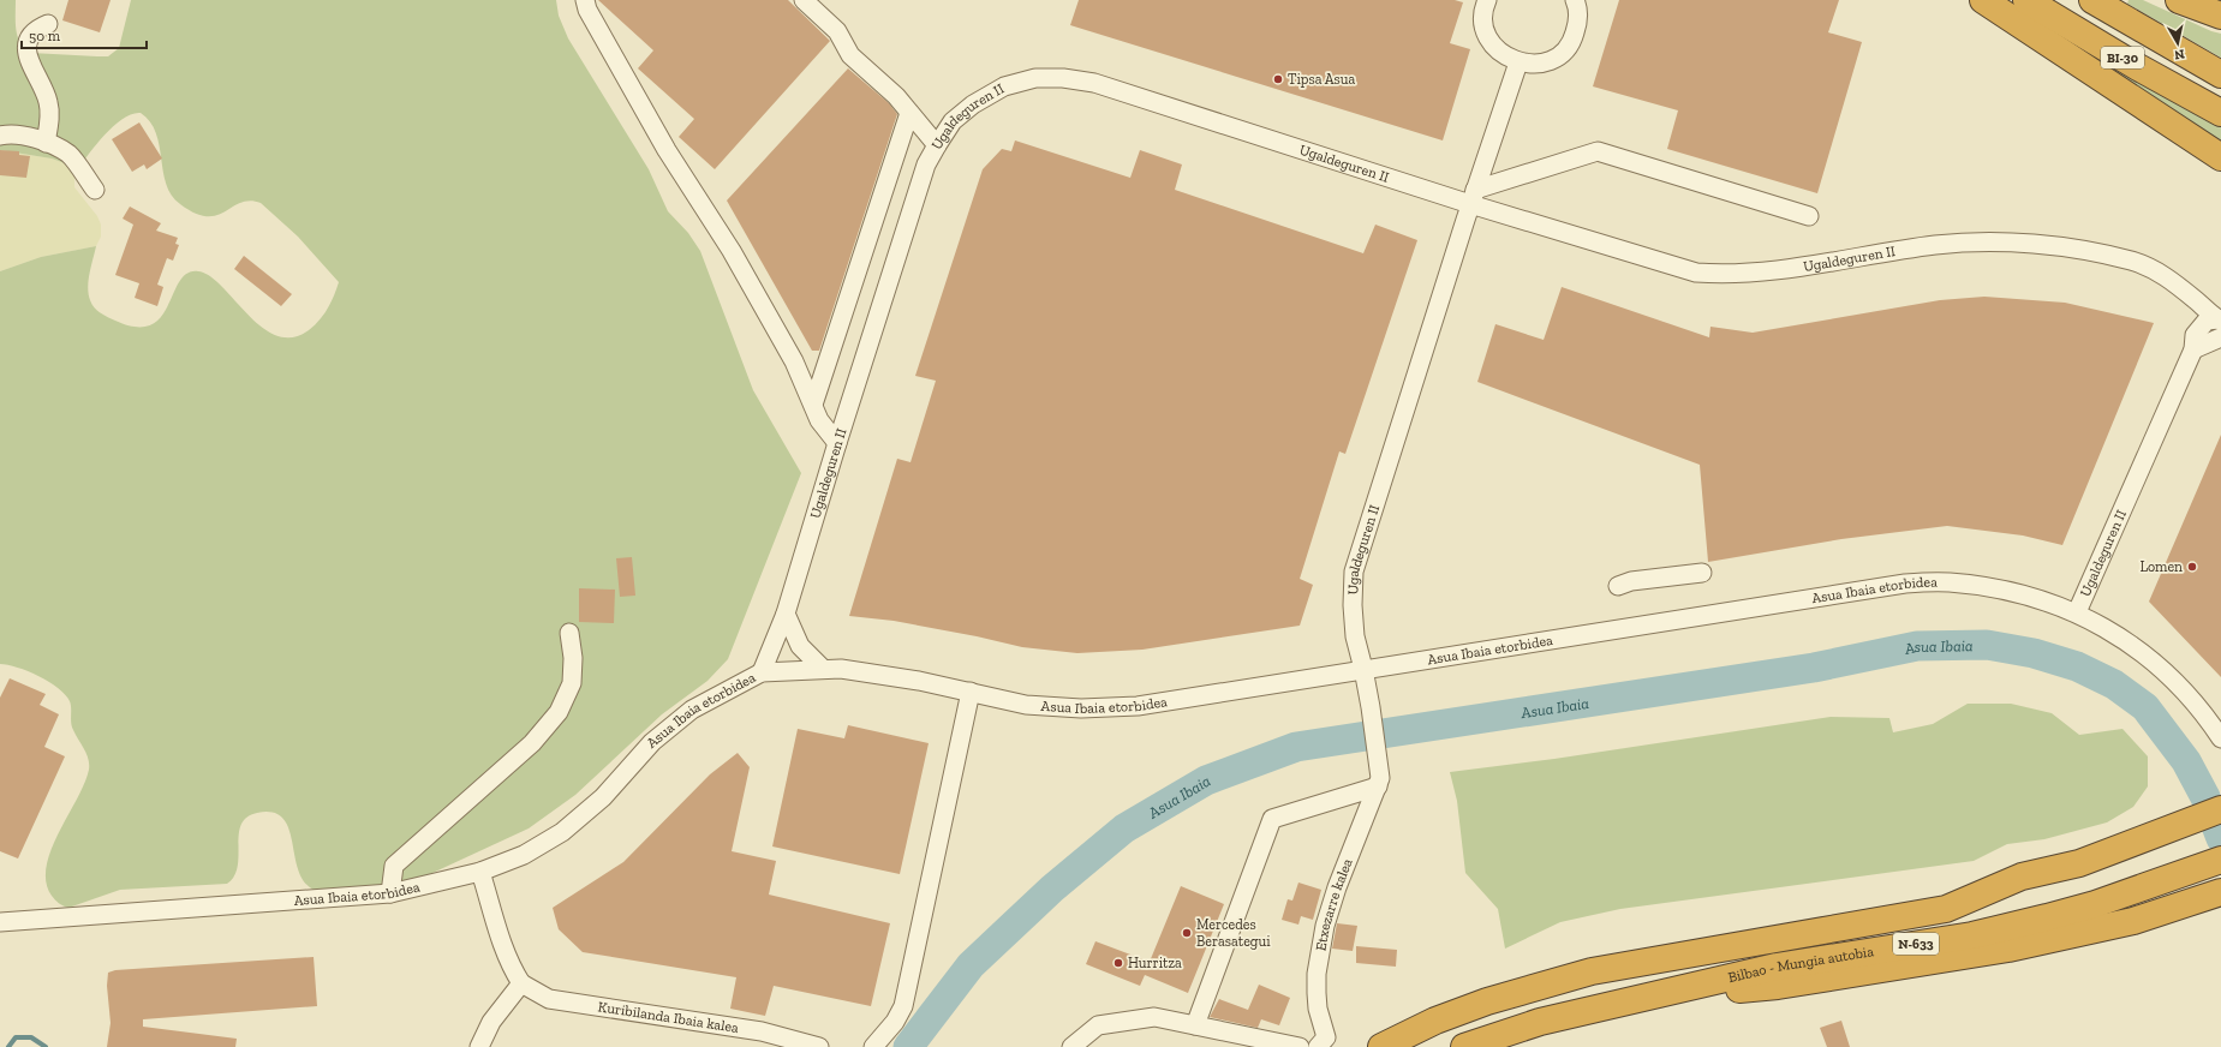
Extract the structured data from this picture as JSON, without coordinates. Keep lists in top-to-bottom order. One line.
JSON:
{"streets":{"highway":["BI-30","N-633","Bilbao - Mungia autobia"],"street":["Ugaldeguren II","Asua Ibaia etorbidea","Etxezarre kalea","Kuribilanda Ibaia kalea"]},"crossings":[["Ugaldeguren II","Asua Ibaia etorbidea"],["Ugaldeguren II","Etxezarre kalea"]],"water":["Asua Ibaia"],"places":["Tipsa Asua","Lomen","Mercedes Berasategui","Hurritza"],"scale_bar":"50 m","north":"bottom"}
